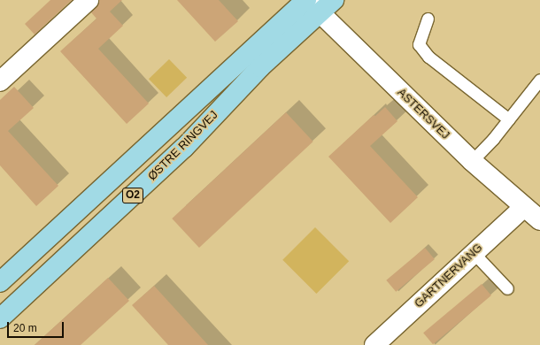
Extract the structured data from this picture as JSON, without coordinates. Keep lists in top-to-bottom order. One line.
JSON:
{"streets":{"main road":["ØSTRE RINGVEJ","O2"],"street":["ASTERSVEJ","GARTNERVANG"]},"crossings":[["ASTERSVEJ","ØSTRE RINGVEJ"],["ASTERSVEJ","GARTNERVANG"]],"scale_bar":"20 m"}
